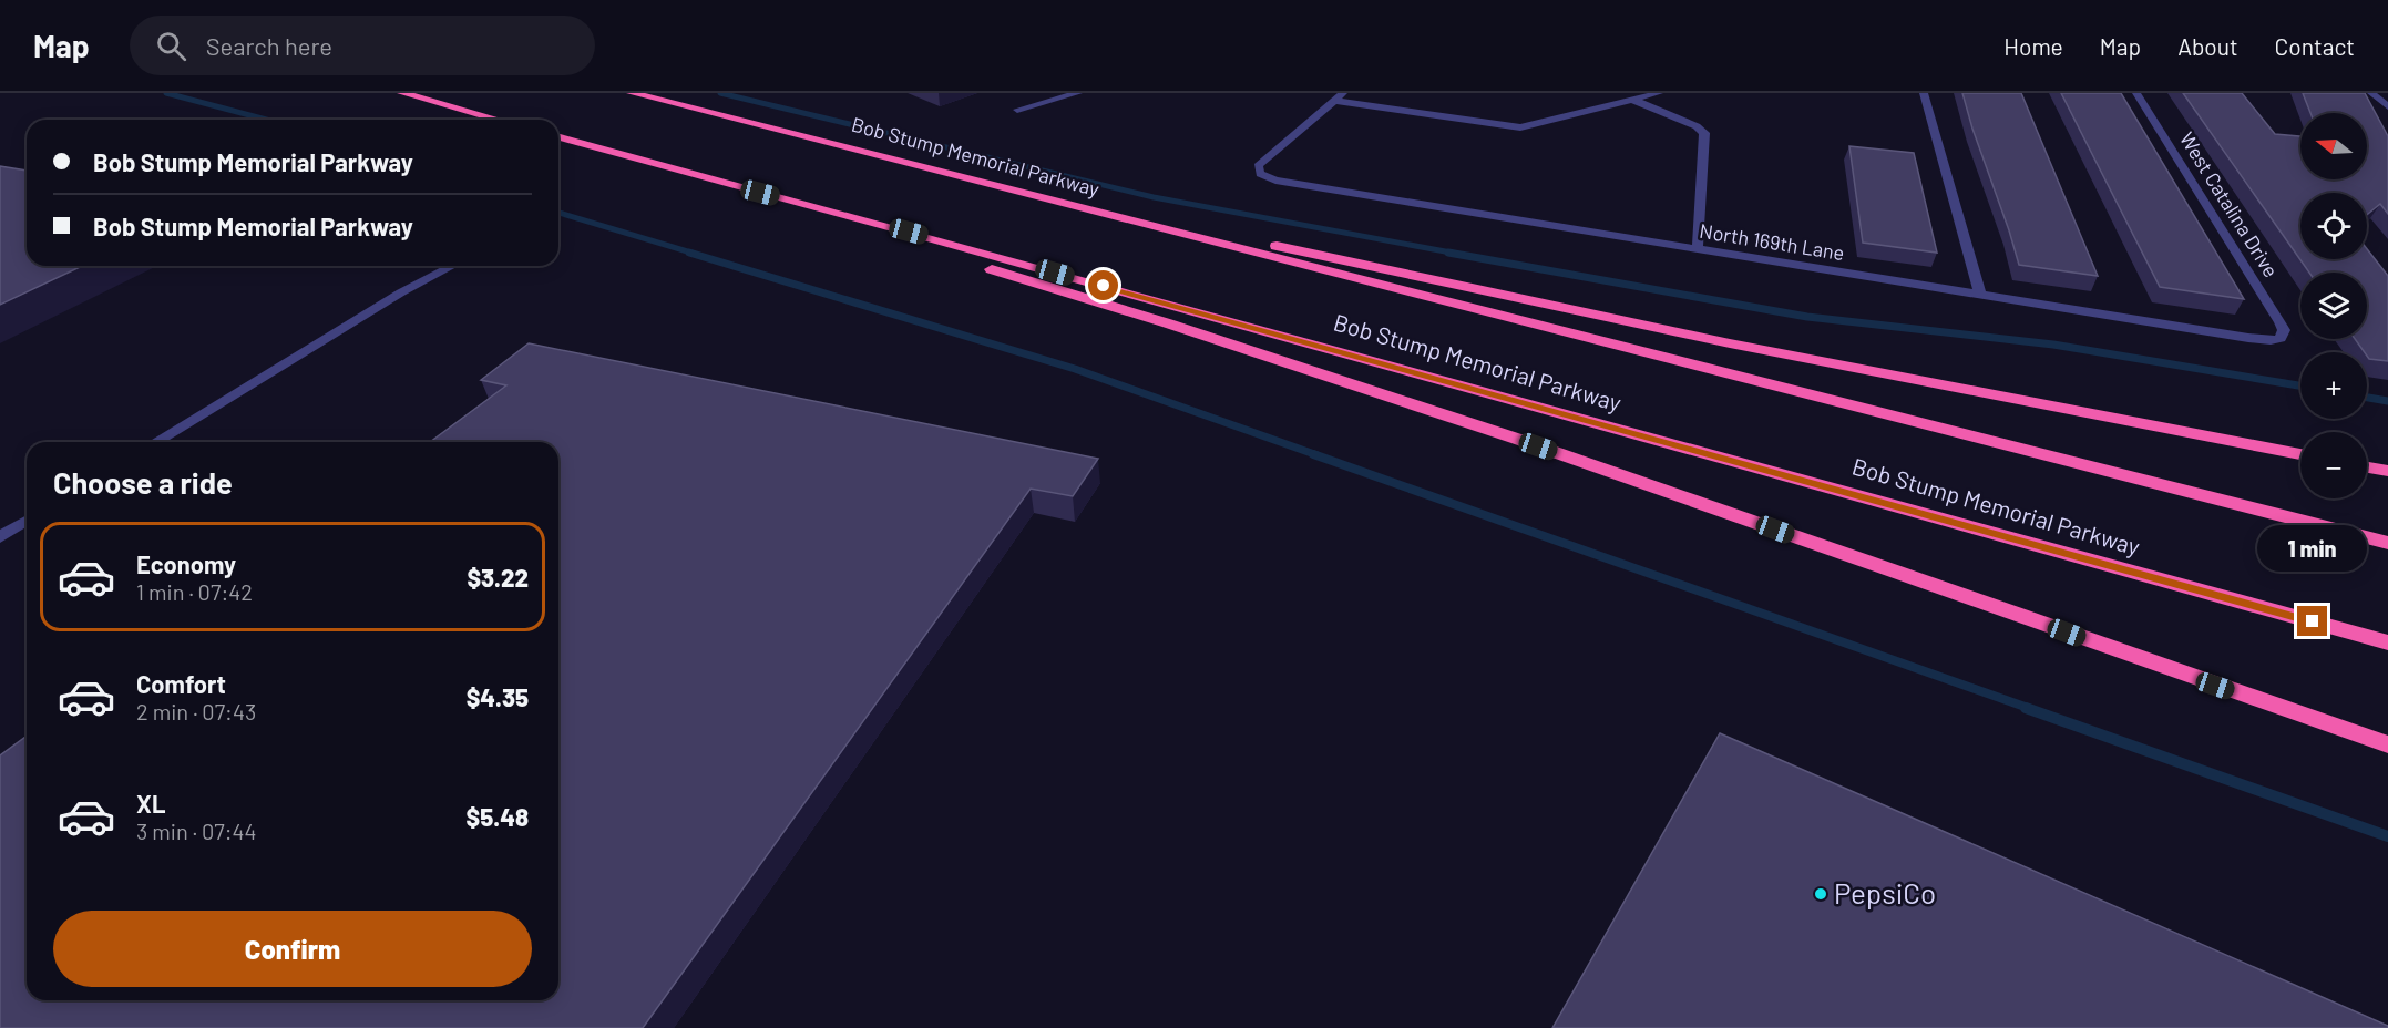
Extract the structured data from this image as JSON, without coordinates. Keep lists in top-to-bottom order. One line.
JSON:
{"streets":{"highway":["Bob Stump Memorial Parkway"],"street":["West Catalina Drive","North 169th Lane"]},"crossings":[["West Catalina Drive","North 169th Lane"]],"places":["PepsiCo"],"north":"left","page":{"header":"Map","search":"Search here","nav":["Home","Map","About","Contact"],"map_buttons":["+","−"],"banner":["Bob Stump Memorial Parkway","Bob Stump Memorial Parkway"],"heading":"Choose a ride","list":[{"name":"Economy","note":"1 min · 07:42","value":"$3.22"},{"name":"Comfort","note":"2 min · 07:43","value":"$4.35"},{"name":"XL","note":"3 min · 07:44","value":"$5.48"}],"bubble":"1 min","buttons":"Confirm"}}
